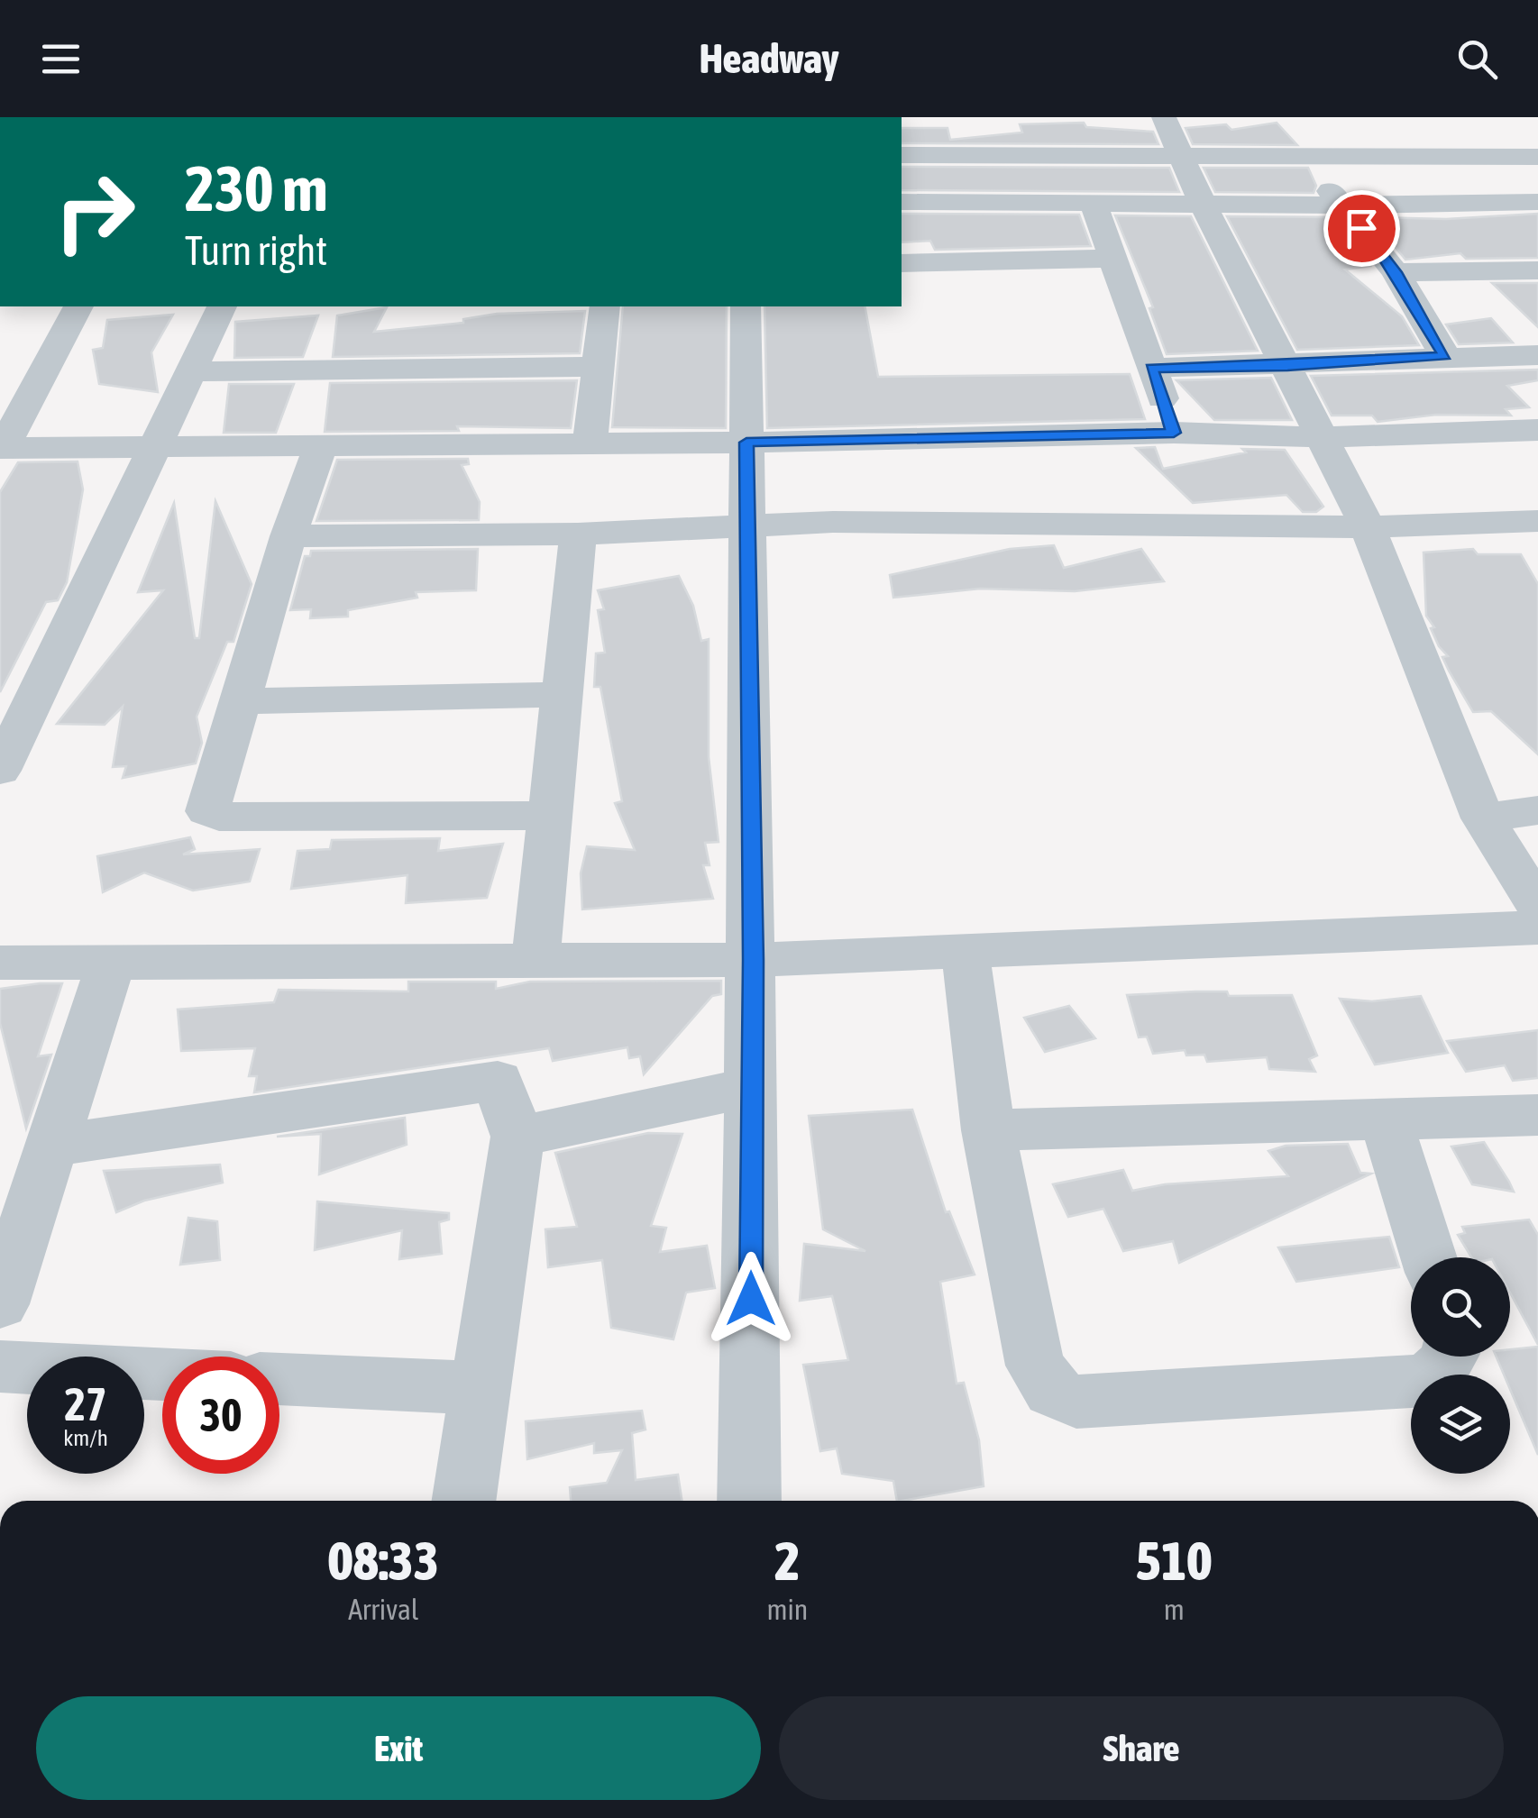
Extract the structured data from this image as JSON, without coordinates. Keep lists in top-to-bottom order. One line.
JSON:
{"page":{"header":"Headway","turn":["230 m","Turn right"],"speed":"27 km/h","limit":"30","eta":["08:33","Arrival","2","min","510","m"],"buttons":["Exit","Share"]}}
